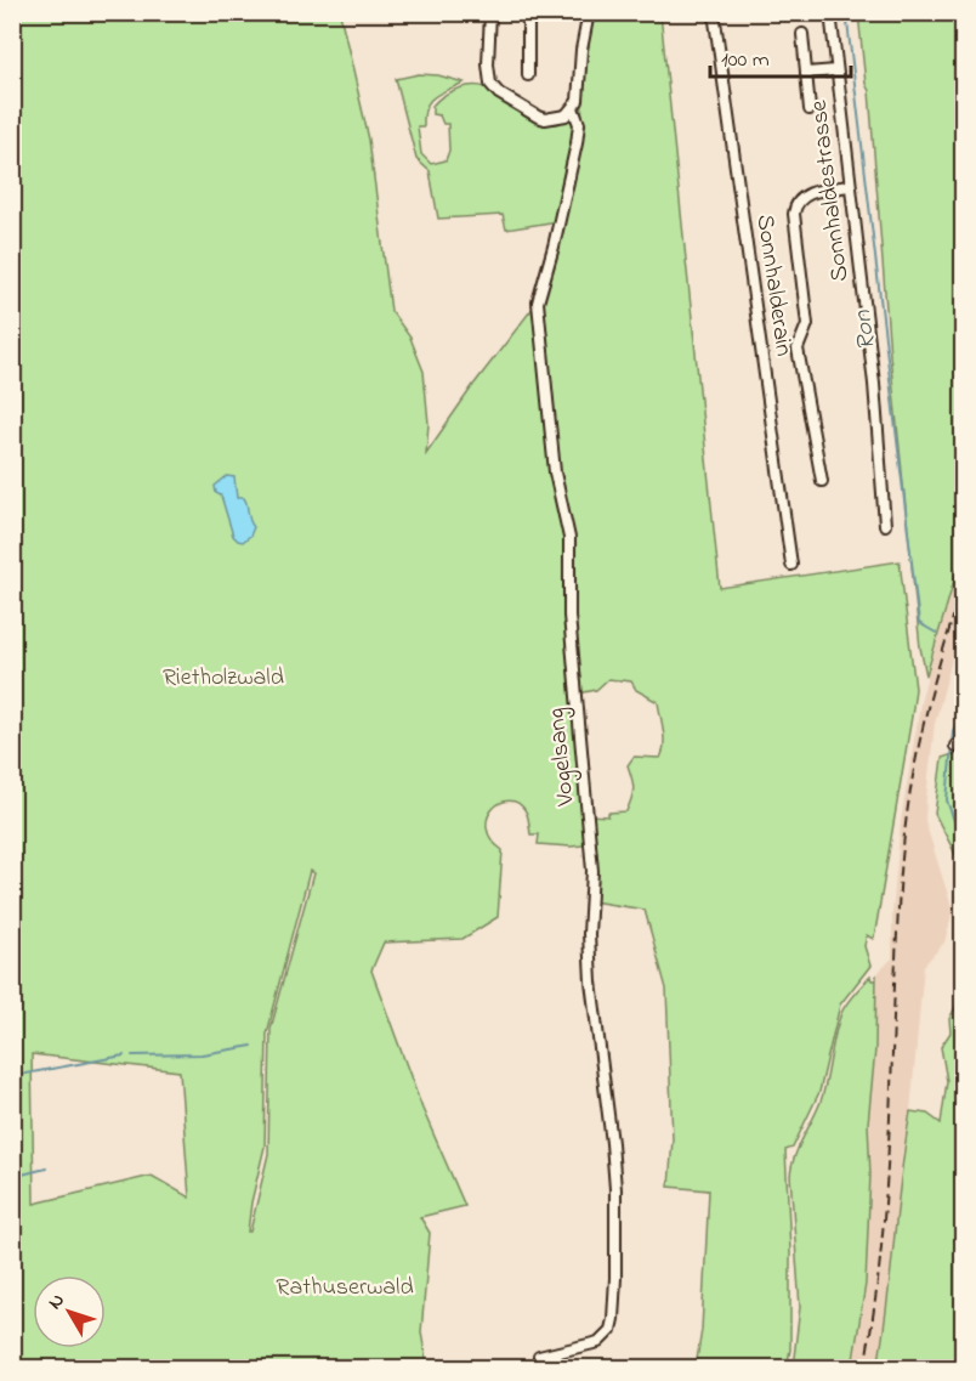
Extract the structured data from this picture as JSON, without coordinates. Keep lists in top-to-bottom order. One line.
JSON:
{"streets":{"street":["Sonnhaldestrasse","Sonnhalderain","Vogelsang"]},"water":["Ron"],"parks":["Rietholzwald","Rathuserwald"],"scale_bar":"100 m","north":"top left"}
